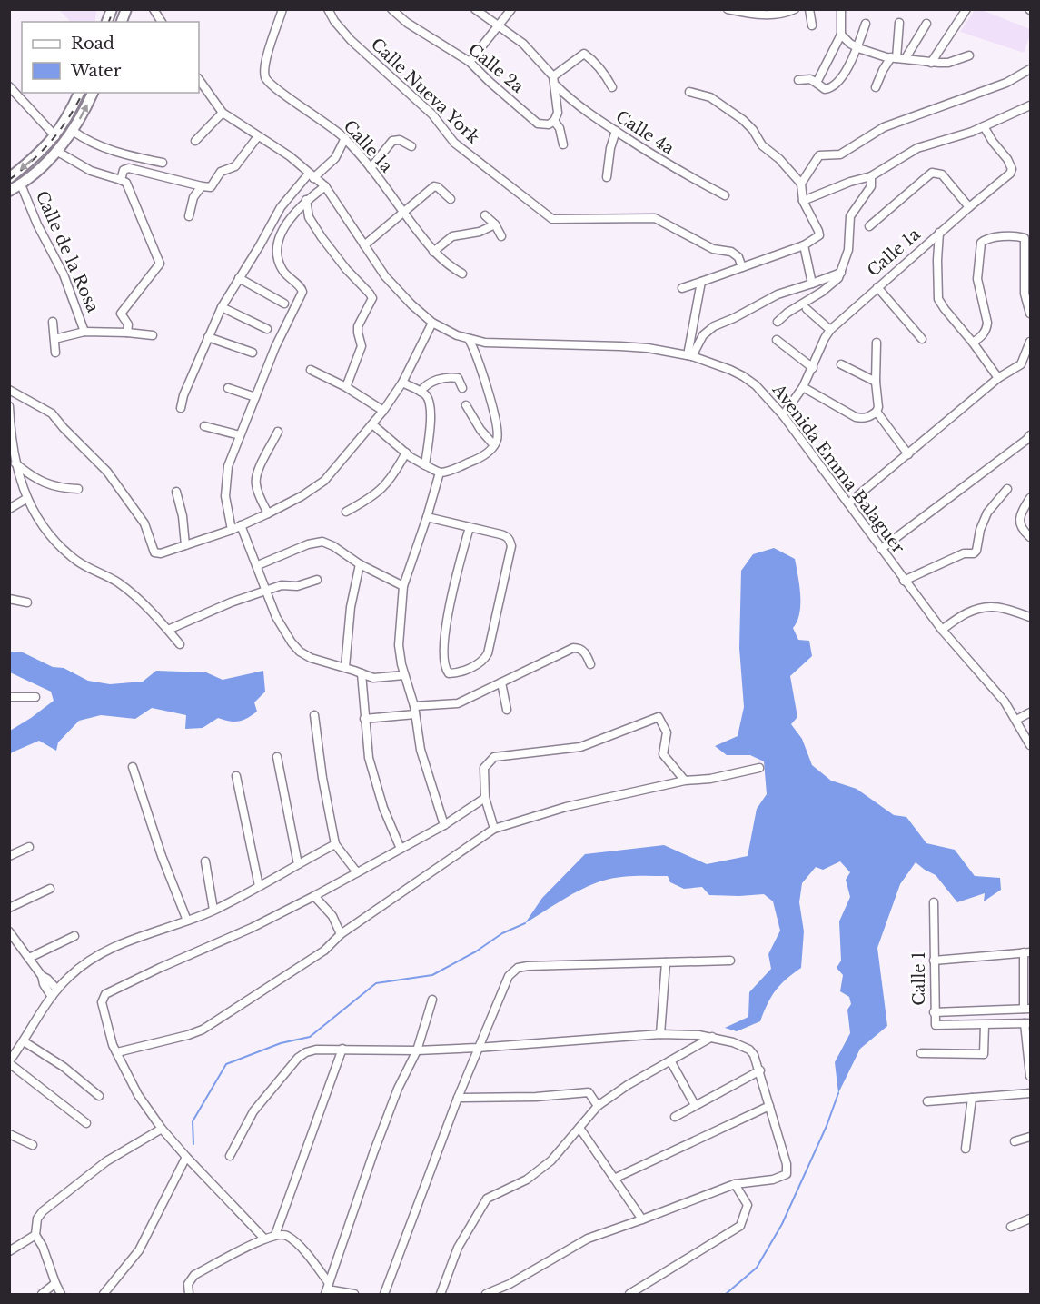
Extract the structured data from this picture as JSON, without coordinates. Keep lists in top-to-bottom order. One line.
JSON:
{"streets":{"street":["Calle 2a","Calle Nueva York","Calle 4a","Calle 1a","Calle de la Rosa","Avenida Emma Balaguer","Calle 1"]},"crossings":[["Calle 1a","Avenida Emma Balaguer"]],"legend":["Road","Water"]}
